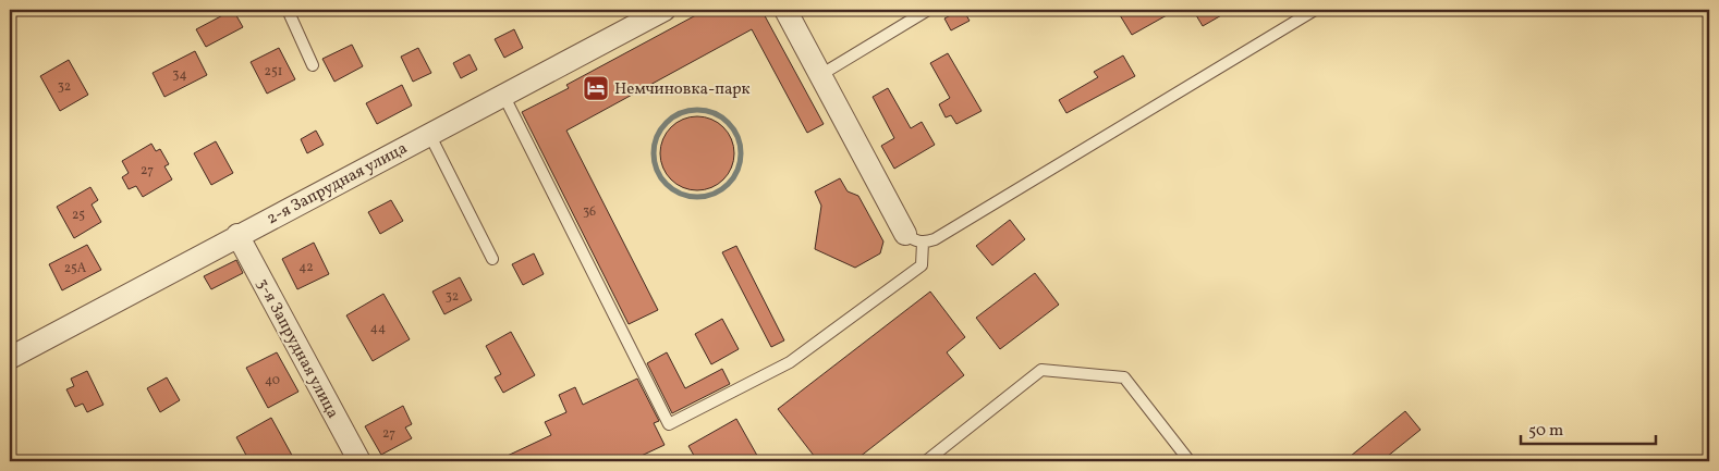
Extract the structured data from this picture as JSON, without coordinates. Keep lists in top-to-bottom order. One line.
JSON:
{"streets":{"street":["2-я Запрудная улица","3-я Запрудная улица"]},"crossings":[["2-я Запрудная улица","3-я Запрудная улица"]],"places":{"hotel":["Немчиновка-парк"]},"house_numbers":["251","34","32","27","36","25","42","25А","32","44","40","27"],"scale_bar":"50 m"}
